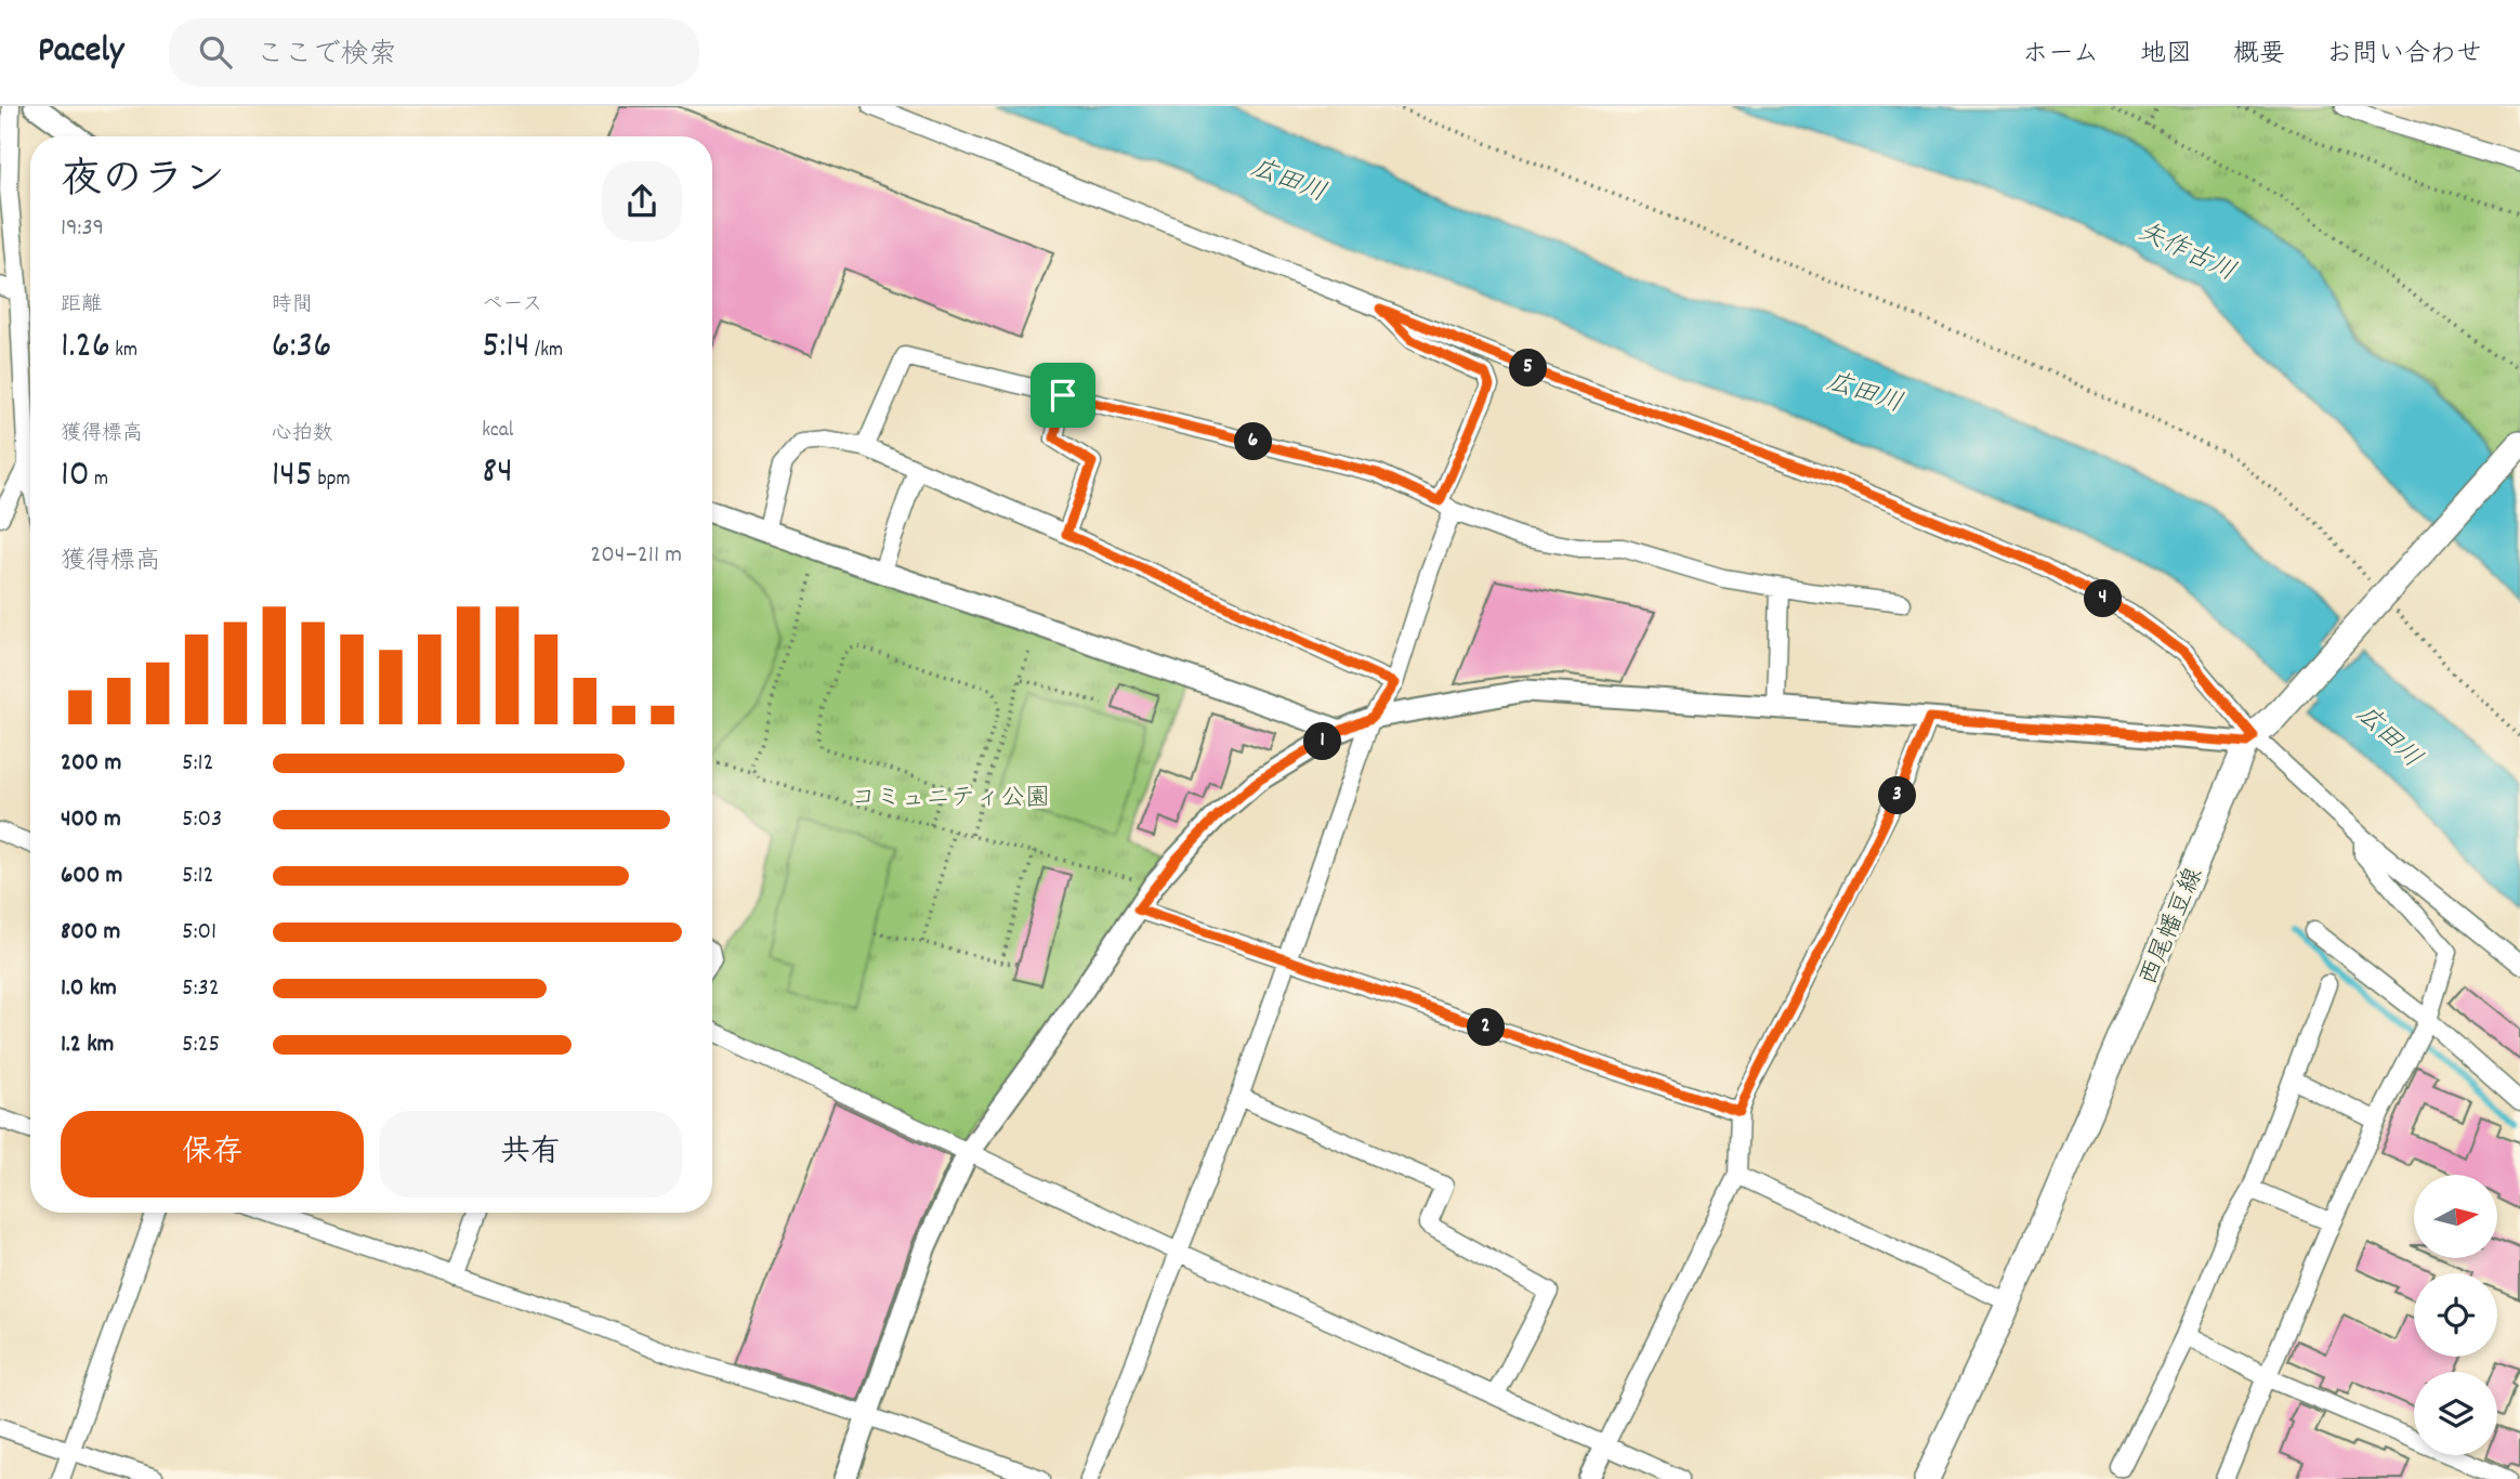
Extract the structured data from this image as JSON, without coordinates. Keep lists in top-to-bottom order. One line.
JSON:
{"streets":{"main road":["西尾幡豆線"]},"water":["広田川","矢作古川"],"parks":["コミュニティ公園"],"north":"right","page":{"header":"Pacely","search":"ここで検索","nav":["ホーム","地図","概要","お問い合わせ"],"heading":["夜のラン","19:39"],"stats":[["距離","1.26 km"],["時間","6:36"],["ペース","5:14 /km"],["獲得標高","10 m"],["心拍数","145 bpm"],["kcal","84"]],"pins":["5","6","4","1","3","2"],"chart":["獲得標高","204–211 m"],"list":[{"name":"200 m","note":"5:12"},{"name":"400 m","note":"5:03"},{"name":"600 m","note":"5:12"},{"name":"800 m","note":"5:01"},{"name":"1.0 km","note":"5:32"},{"name":"1.2 km","note":"5:25"}],"buttons":["保存","共有"]}}
